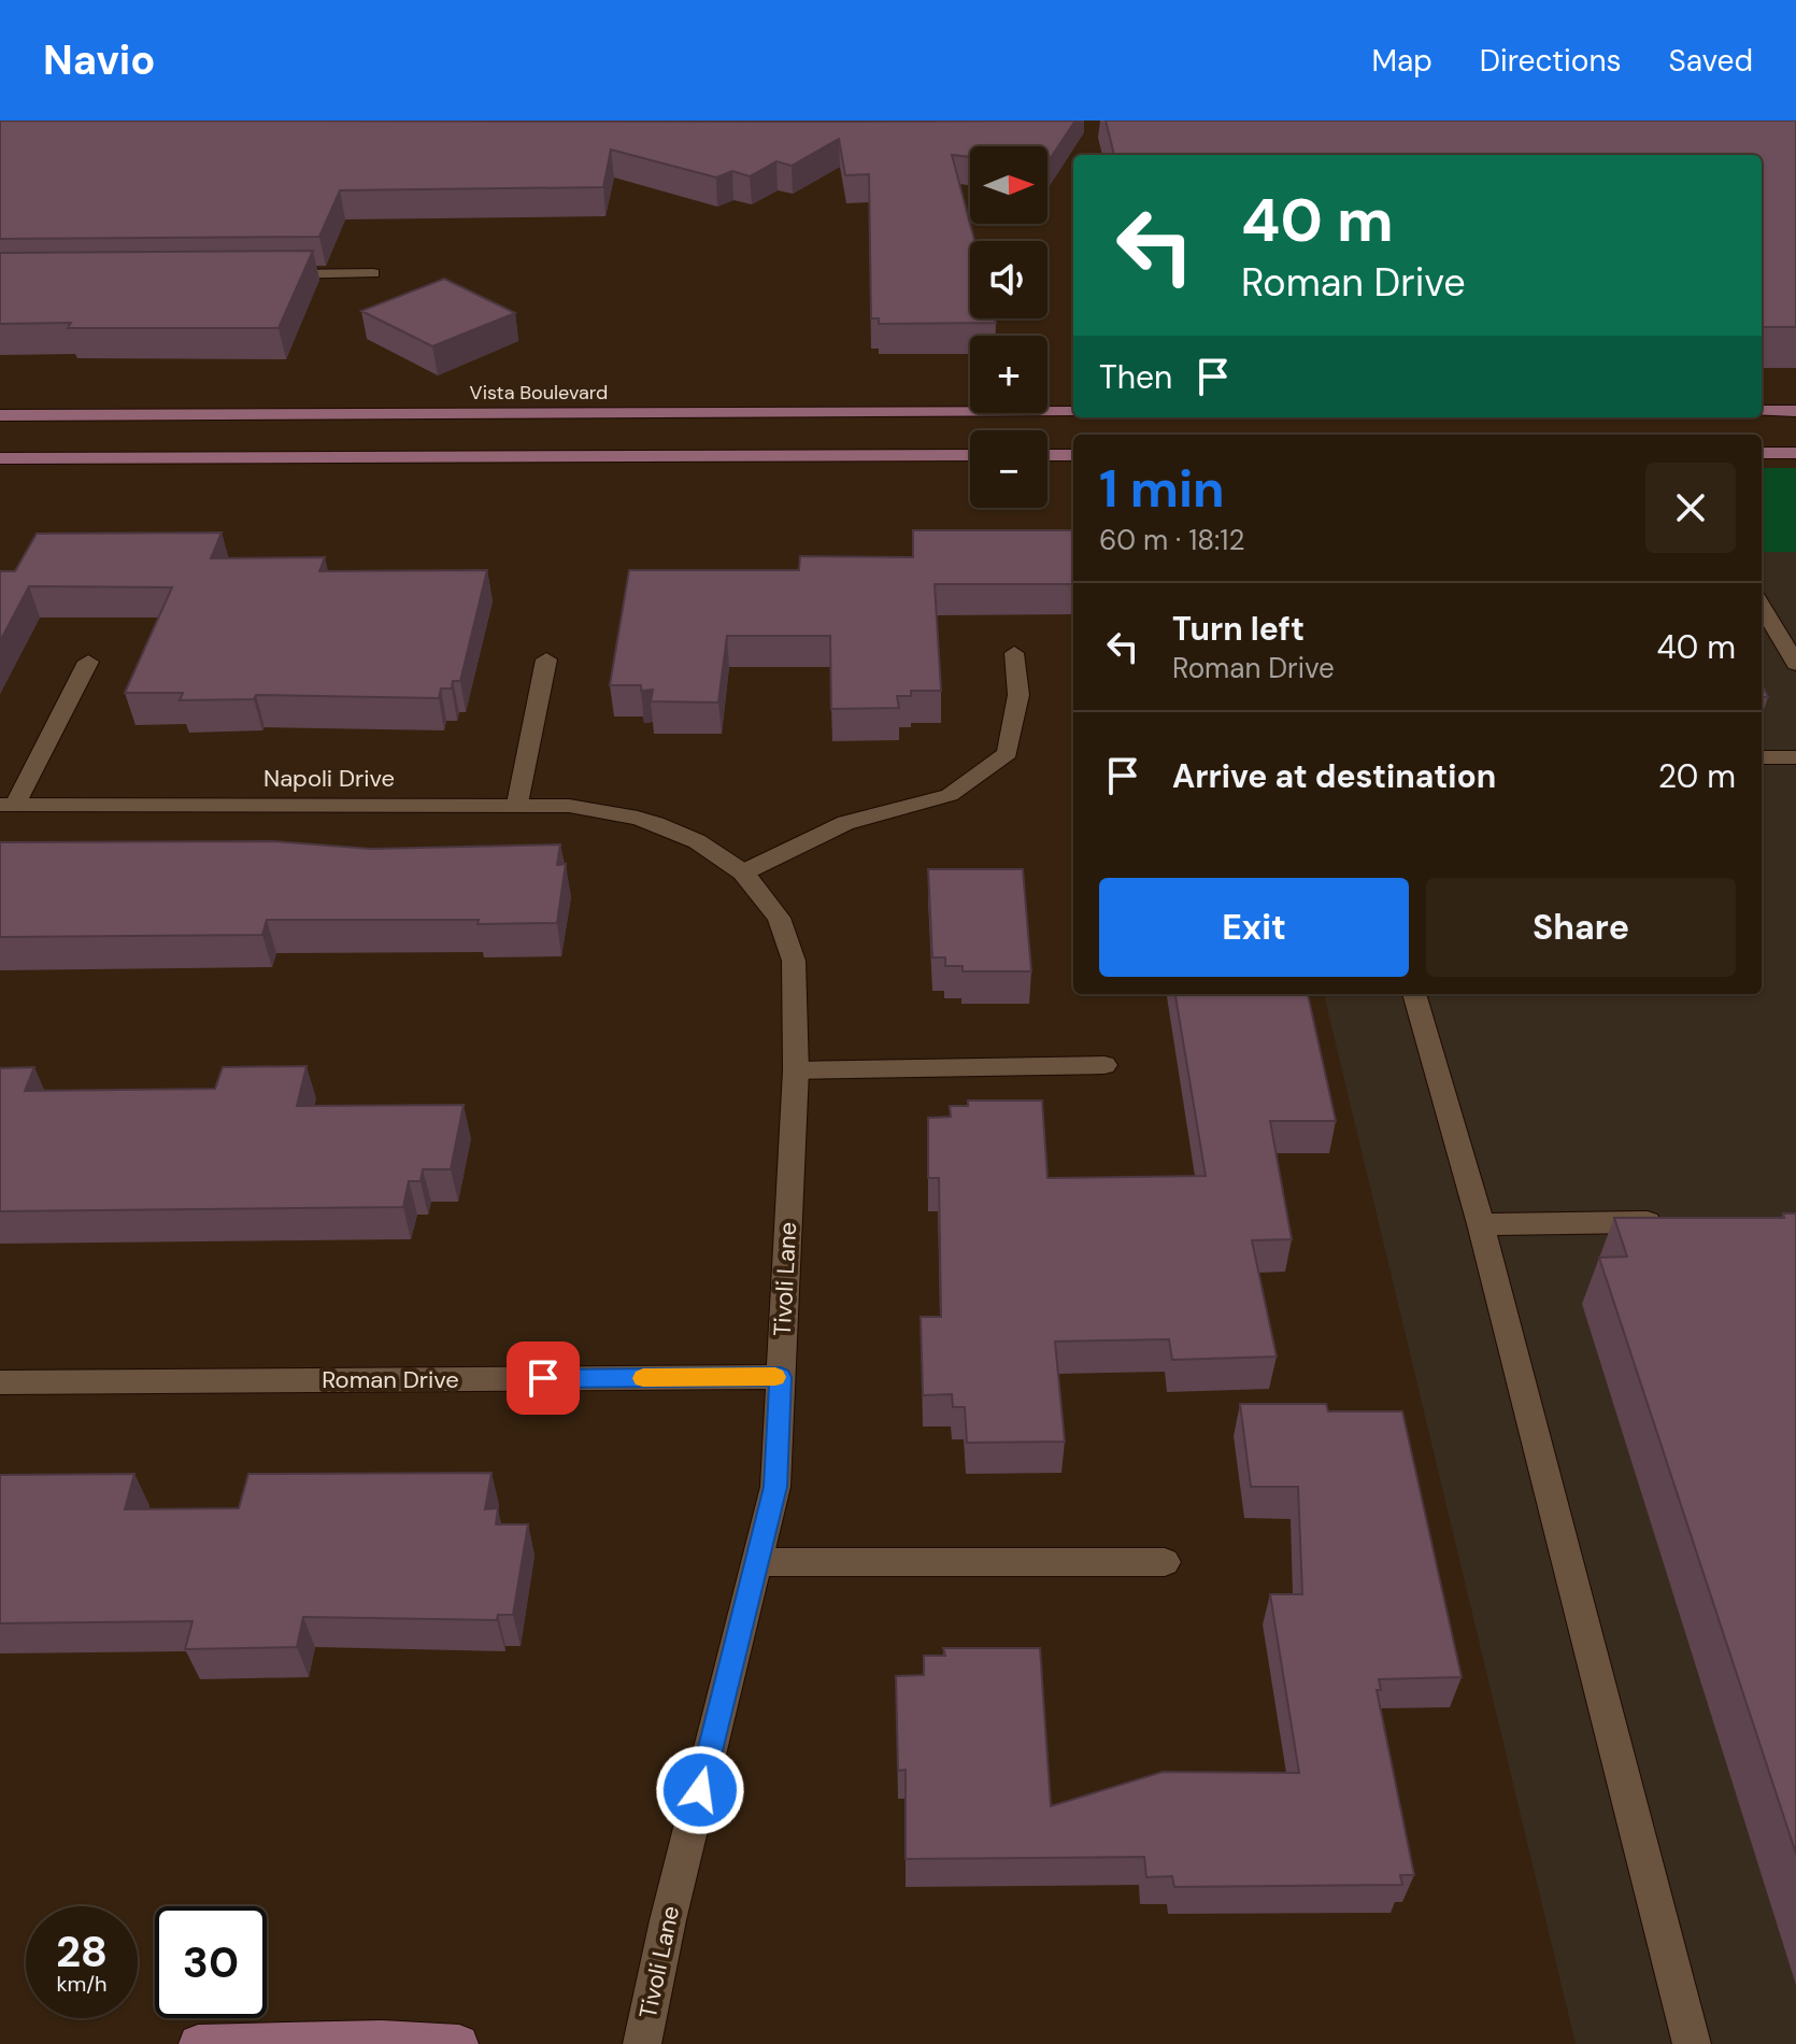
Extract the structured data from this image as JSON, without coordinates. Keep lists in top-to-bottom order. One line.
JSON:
{"streets":{"main road":["Vista Boulevard"],"street":["Napoli Drive","Tivoli Lane","Roman Drive"]},"crossings":[["Napoli Drive","Tivoli Lane"],["Tivoli Lane","Roman Drive"]],"north":"right","page":{"header":"Navio","nav":["Map","Directions","Saved"],"map_buttons":["+","−"],"turn":["40 m","Roman Drive"],"then":"Then","heading":["1 min","60 m · 18:12"],"list":[{"name":"Turn left","note":"Roman Drive","value":"40 m"},{"name":"Arrive at destination","value":"20 m"}],"buttons":["Exit","Share"],"speed":"28 km/h","limit":"30"}}
